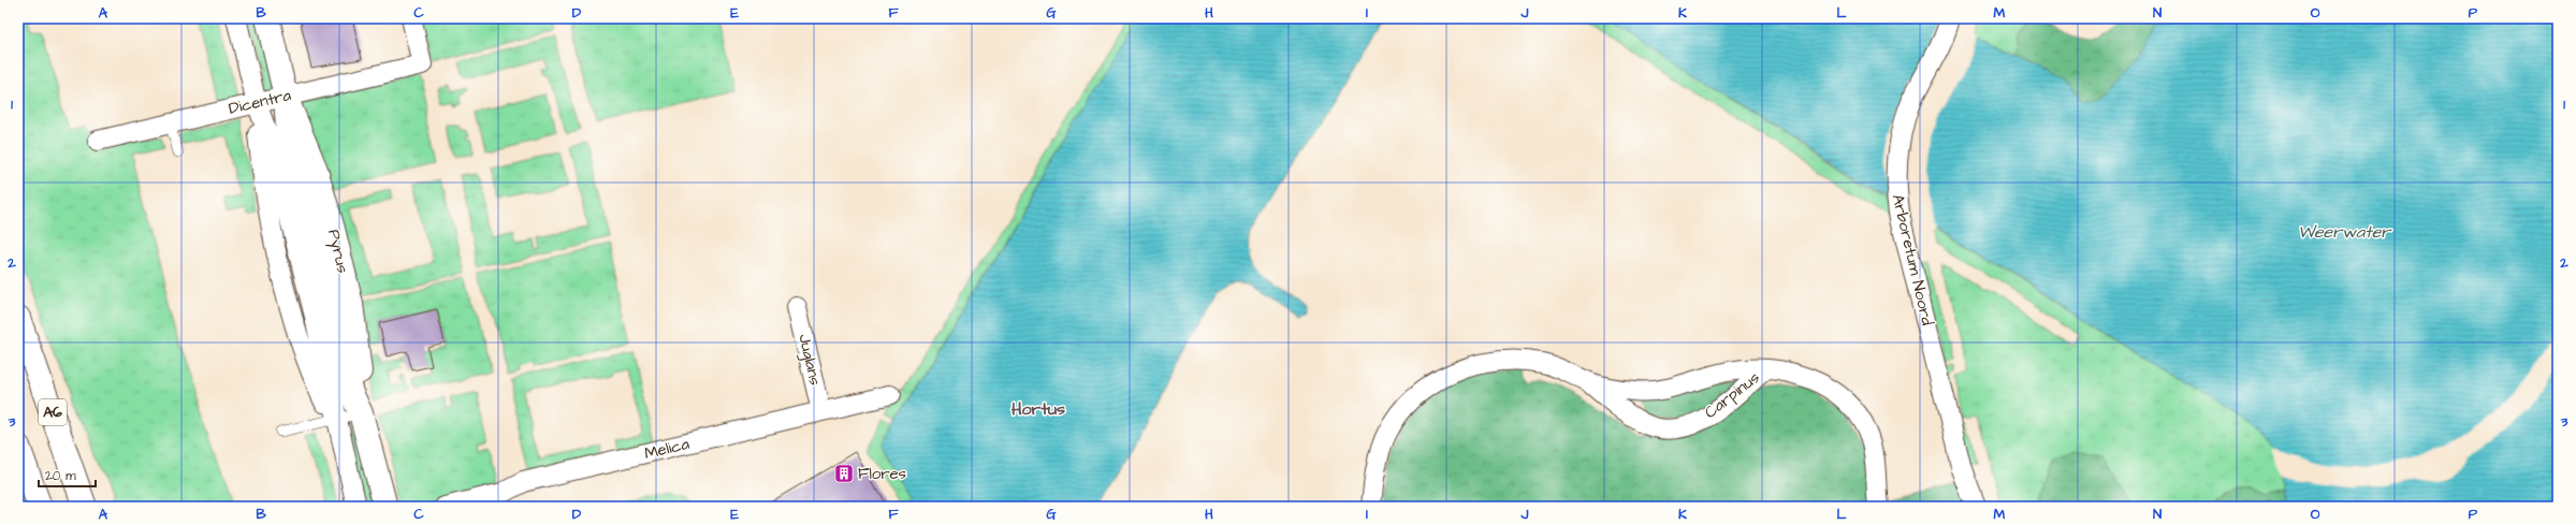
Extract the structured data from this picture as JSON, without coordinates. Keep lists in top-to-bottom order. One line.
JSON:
{"streets":{"main road":["Pyrus","A6"],"street":["Dicentra","Arboretum Noord","Juglans","Carpinus","Melica"]},"crossings":[["Dicentra","Pyrus"],["Juglans","Melica"]],"districts":["Hortus"],"water":["Weerwater"],"places":{"building":["Flores"]},"scale_bar":"20 m","grid":{"columns":["A","B","C","D","E","F","G","H","I","J","K","L","M","N","O","P"],"rows":["1","2","3"]}}
